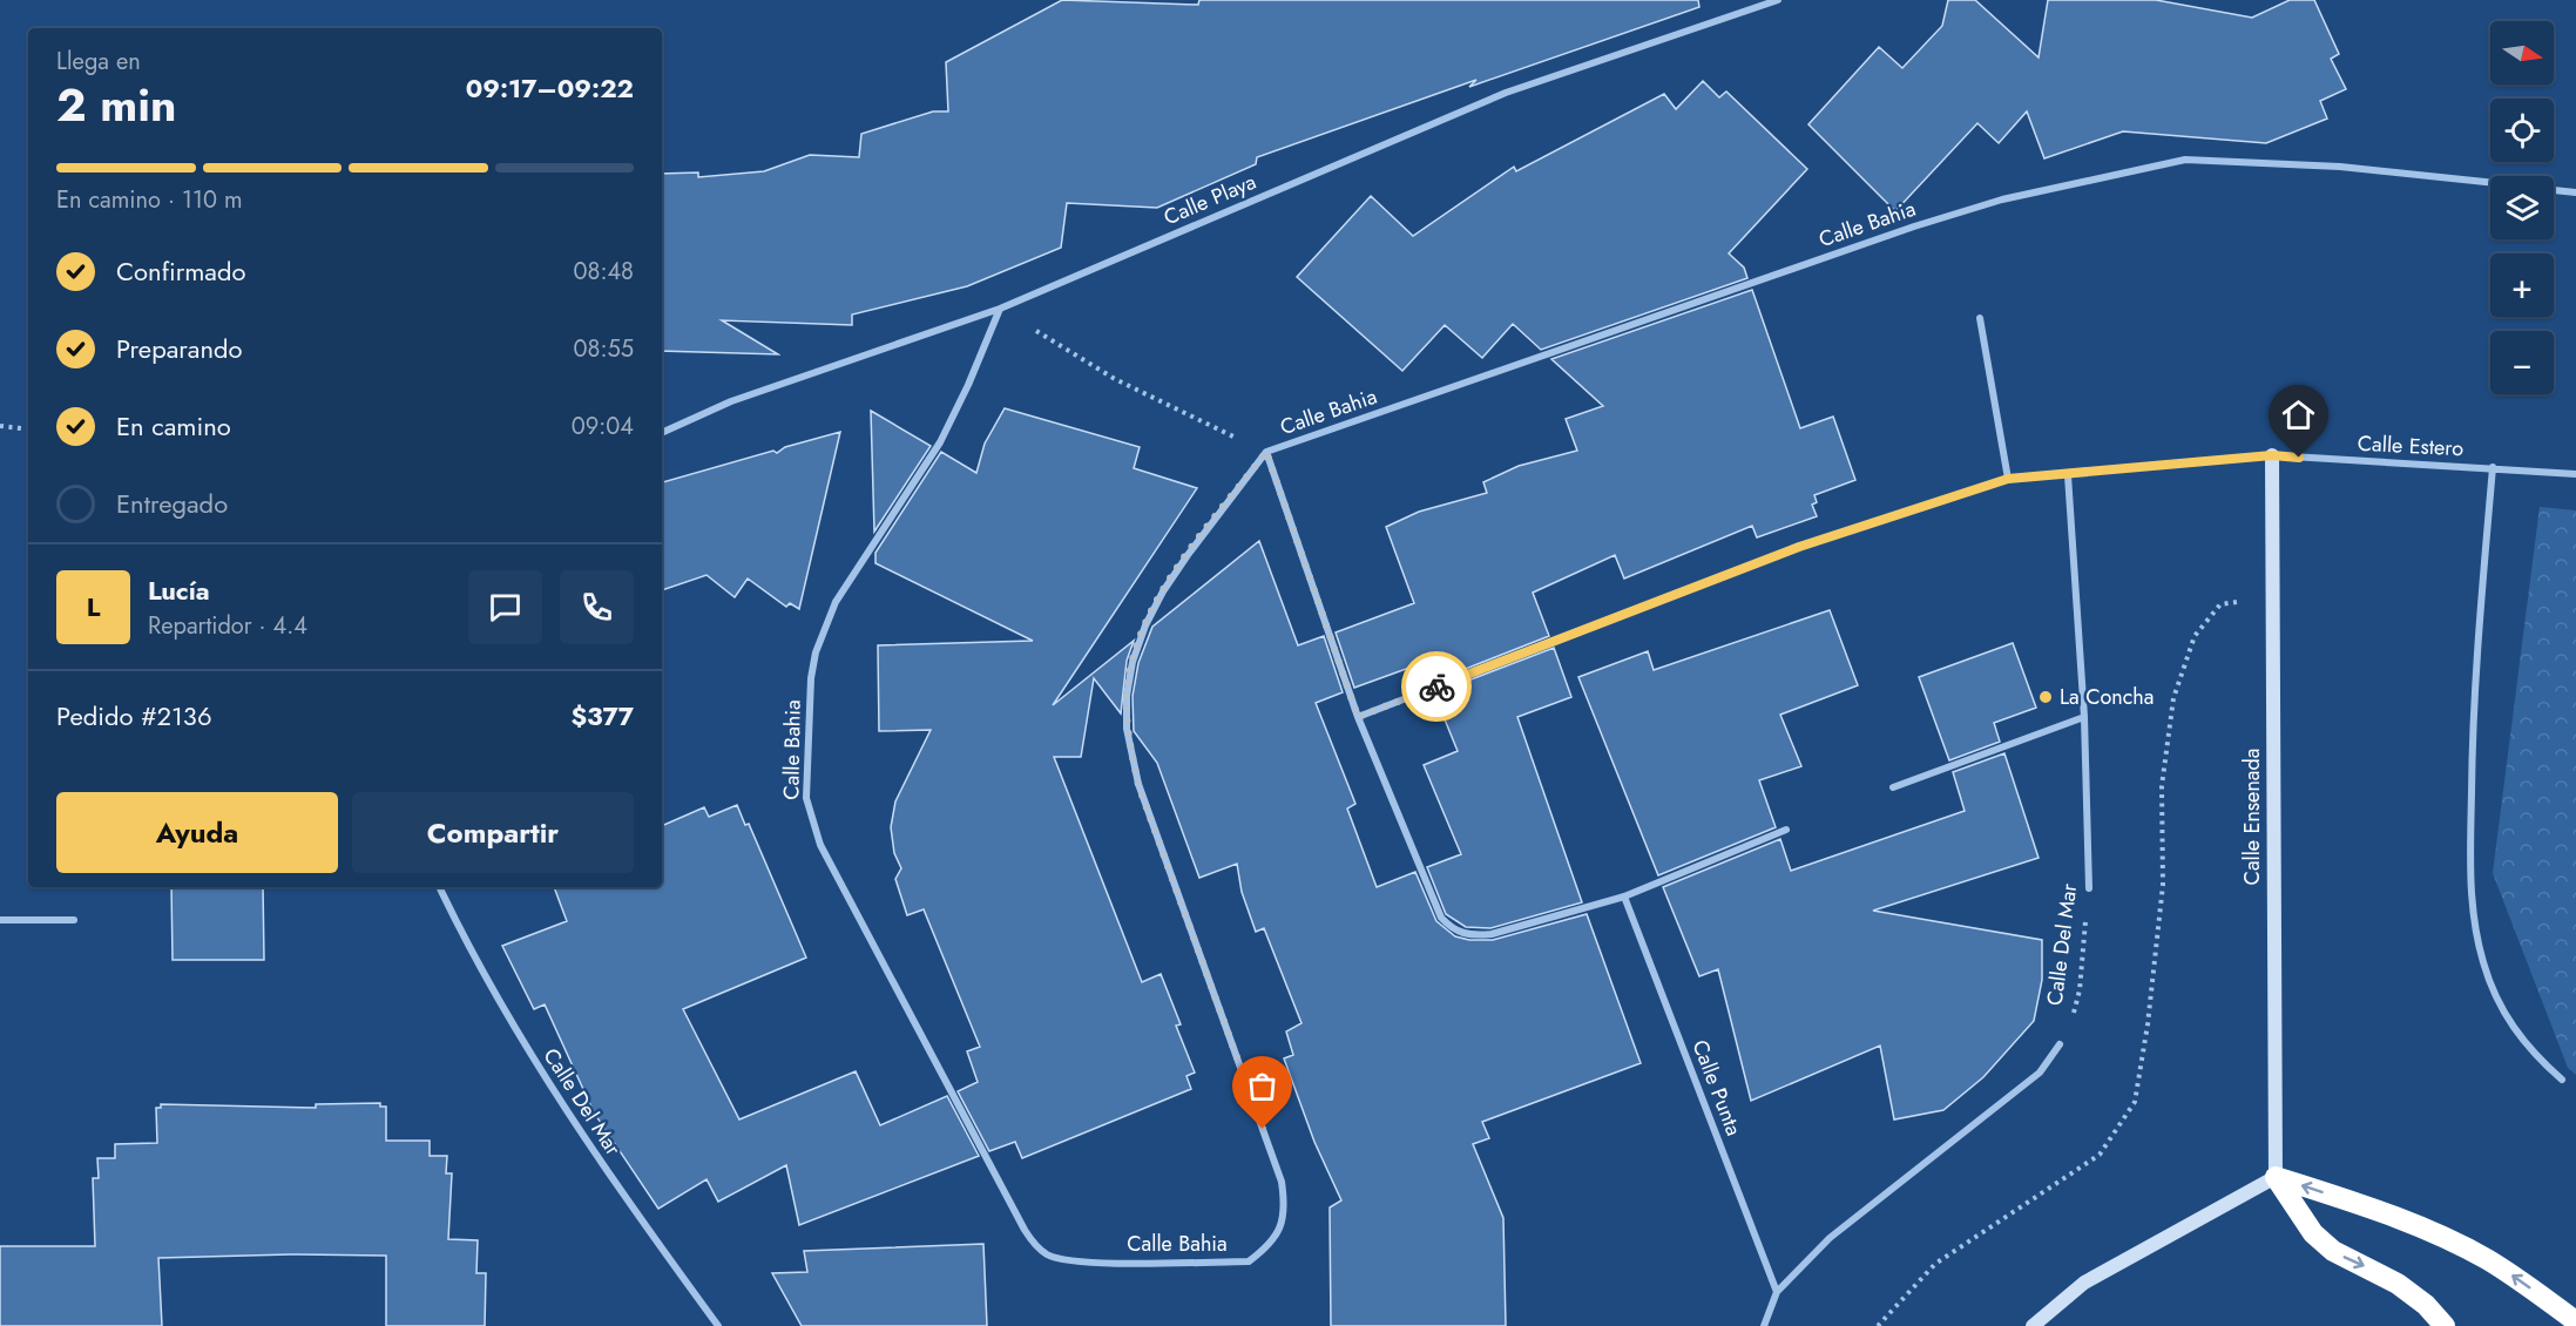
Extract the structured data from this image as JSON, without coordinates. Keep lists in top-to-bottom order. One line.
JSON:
{"streets":{"street":["Calle Playa","Calle Bahia","Calle Estero","Calle Ensenada","Calle Del Mar","Calle Punta"]},"crossings":[["Calle Playa","Calle Bahia"],["Calle Estero","Calle Ensenada"],["Calle Estero","Calle Del Mar"]],"places":["La Concha"],"north":"right","page":{"map_buttons":["+","−"],"heading":["2 min","Llega en","09:17–09:22"],"panel":["Lucía","Repartidor · 4.4","Pedido #2136","$377"],"bar":"En camino · 110 m","list":[["Confirmado","08:48"],["Preparando","08:55"],["En camino","09:04"],"Entregado"],"round":"L","buttons":["Ayuda","Compartir"]}}
